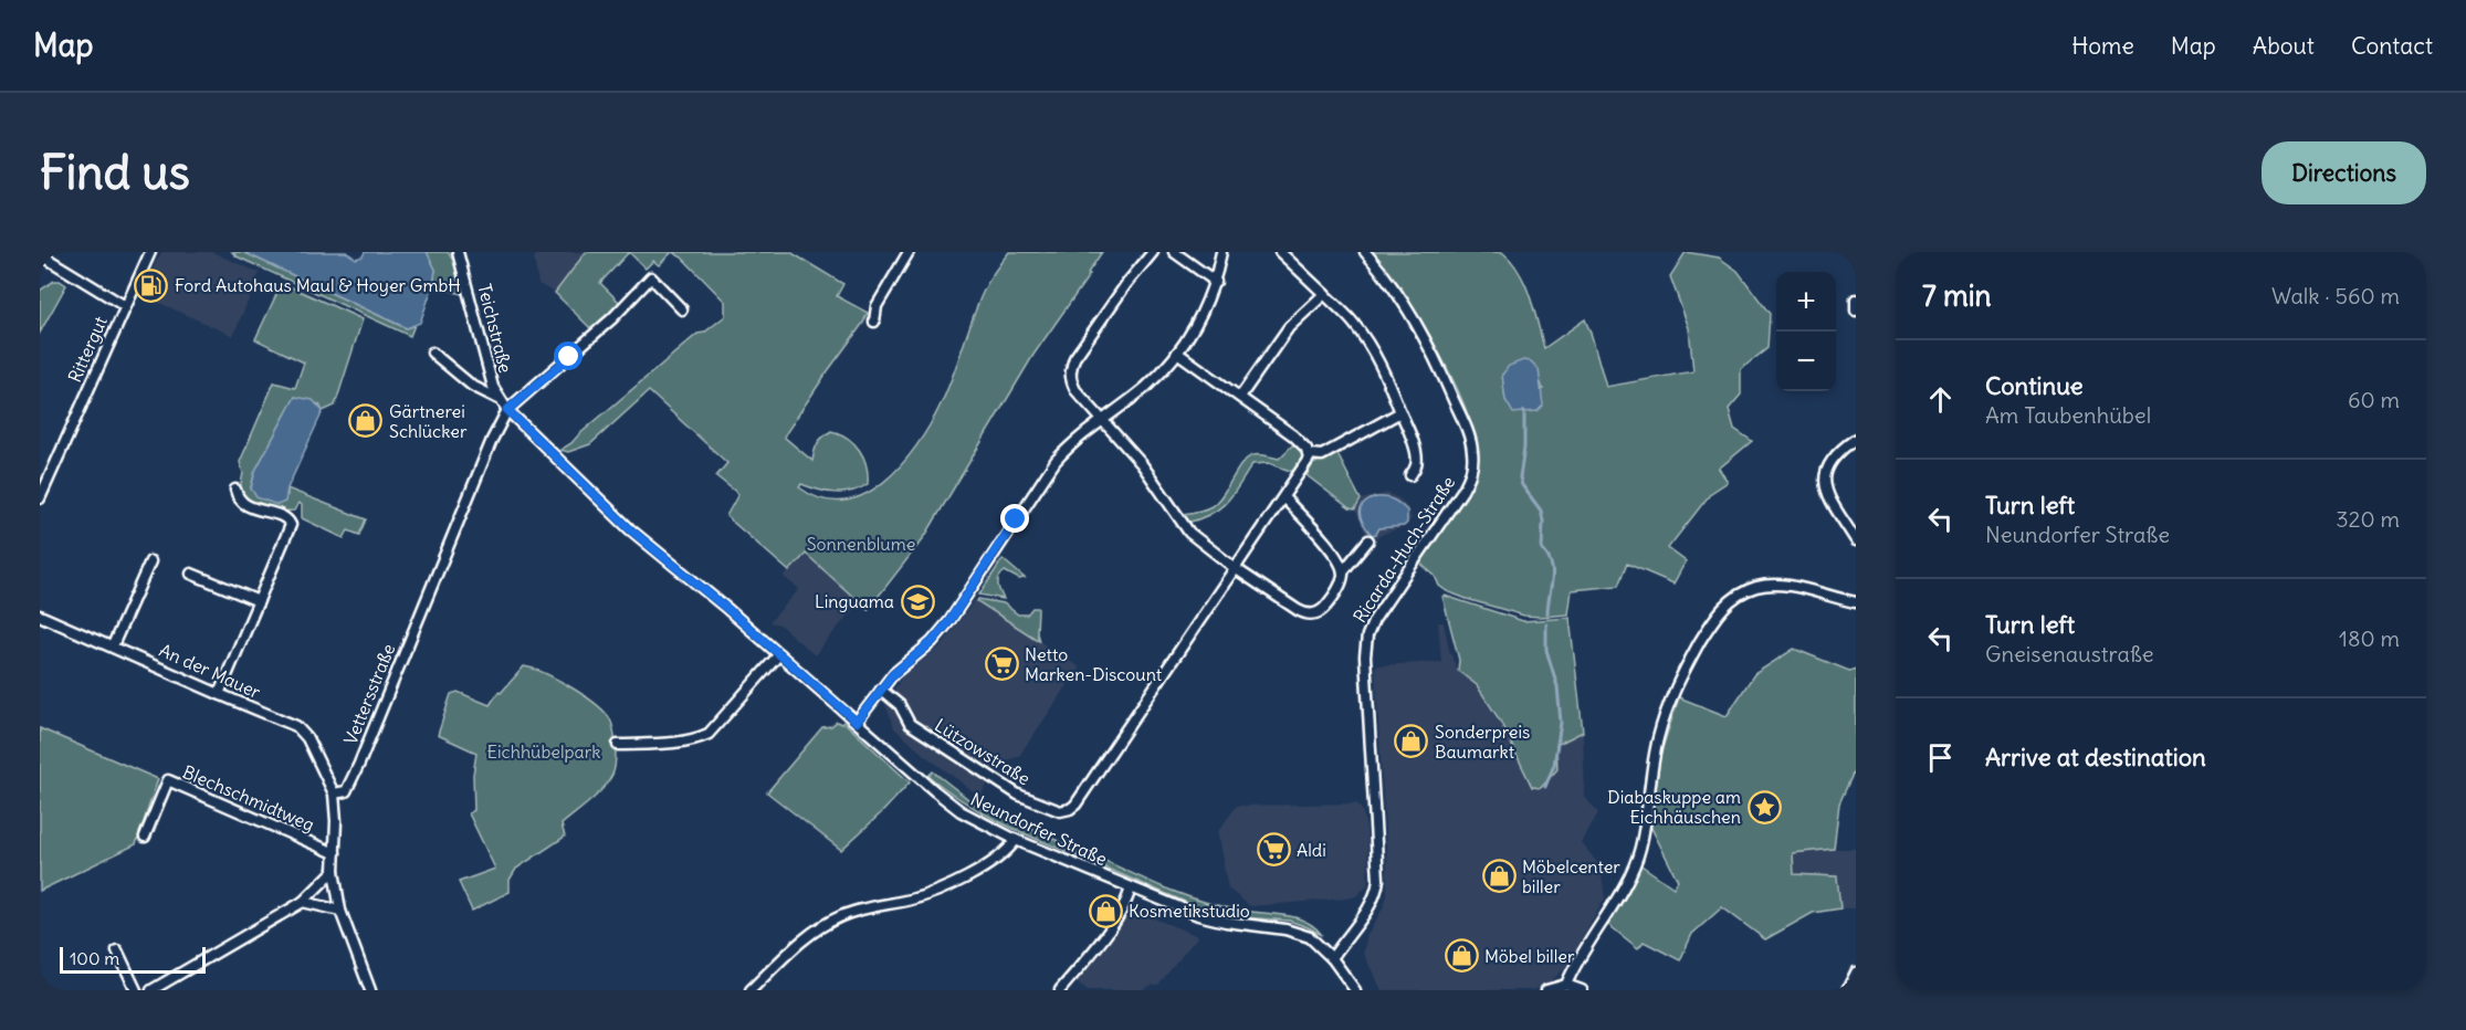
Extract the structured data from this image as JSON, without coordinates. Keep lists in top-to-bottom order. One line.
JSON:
{"streets":{"street":["Teichstraße","Rittergut","Ricarda-Huch-Straße","An der Mauer","Vettersstraße","Lützowstraße","Blechschmidtweg","Neundorfer Straße"]},"crossings":[["Teichstraße","Vettersstraße"],["Teichstraße","Neundorfer Straße"],["Ricarda-Huch-Straße","Neundorfer Straße"],["An der Mauer","Vettersstraße"],["Vettersstraße","Neundorfer Straße"]],"parks":["Sonnenblume","Eichhübelpark"],"places":{"fuel station":["Ford Autohaus Maul & Hoyer GmbH"],"shop":["Gärtnerei Schlücker","Sonderpreis Baumarkt","Möbelcenter biller","Kosmetikstudio","Möbel biller"],"school or university":["Linguama"],"supermarket":["Netto Marken-Discount","Aldi"],"place":["Diabaskuppe am Eichhäuschen"]},"scale_bar":"100 m","page":{"header":"Map","nav":["Home","Map","About","Contact"],"buttons":"Directions","title":"Find us","heading":["7 min","Walk · 560 m"],"map_buttons":["+","−"],"list":[["Continue","Am Taubenhübel","60 m"],["Turn left","Neundorfer Straße","320 m"],["Turn left","Gneisenaustraße","180 m"],"Arrive at destination"],"scale":"100 m"}}
